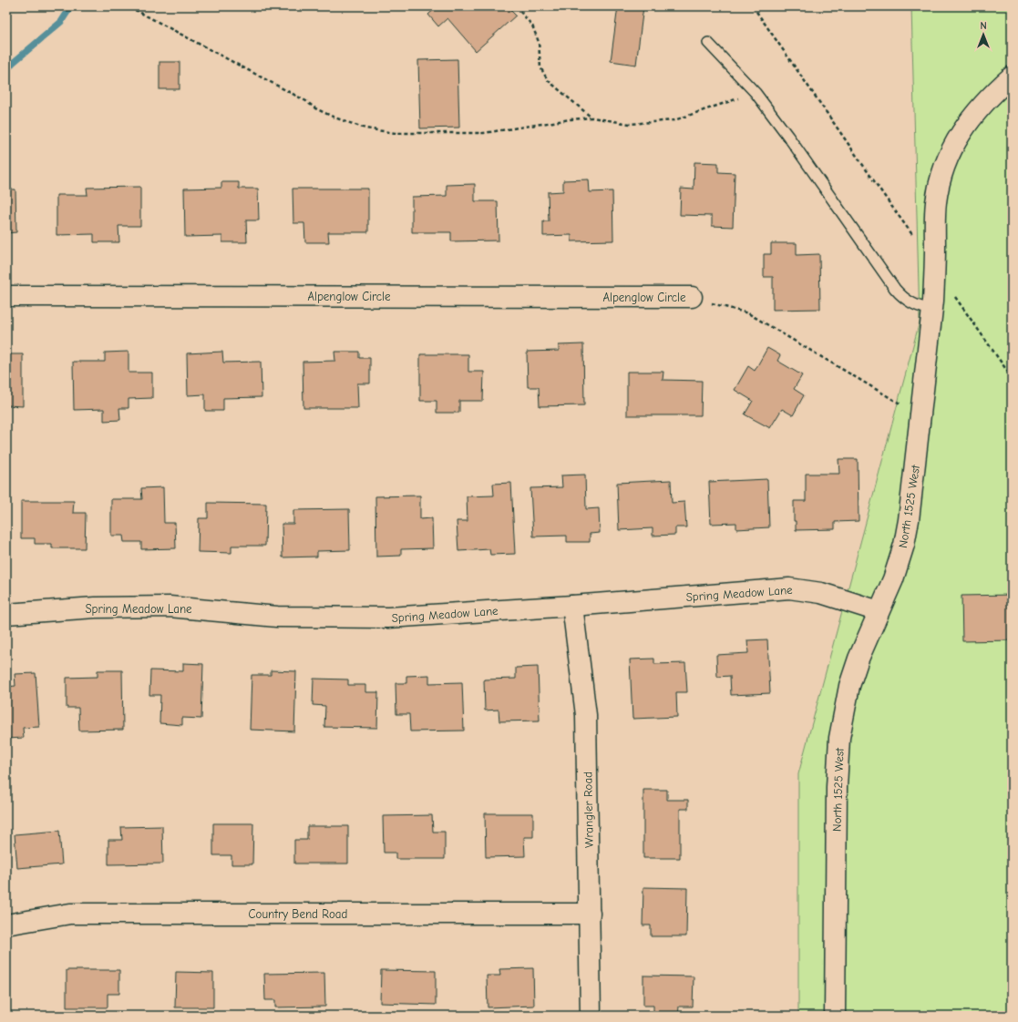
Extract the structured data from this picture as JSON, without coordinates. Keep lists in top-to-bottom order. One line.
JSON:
{"streets":{"street":["Alpenglow Circle","North 1525 West","Spring Meadow Lane","Wrangler Road","Country Bend Road"]},"crossings":[["North 1525 West","Spring Meadow Lane"],["Spring Meadow Lane","Wrangler Road"],["Wrangler Road","Country Bend Road"]],"north":"top"}
